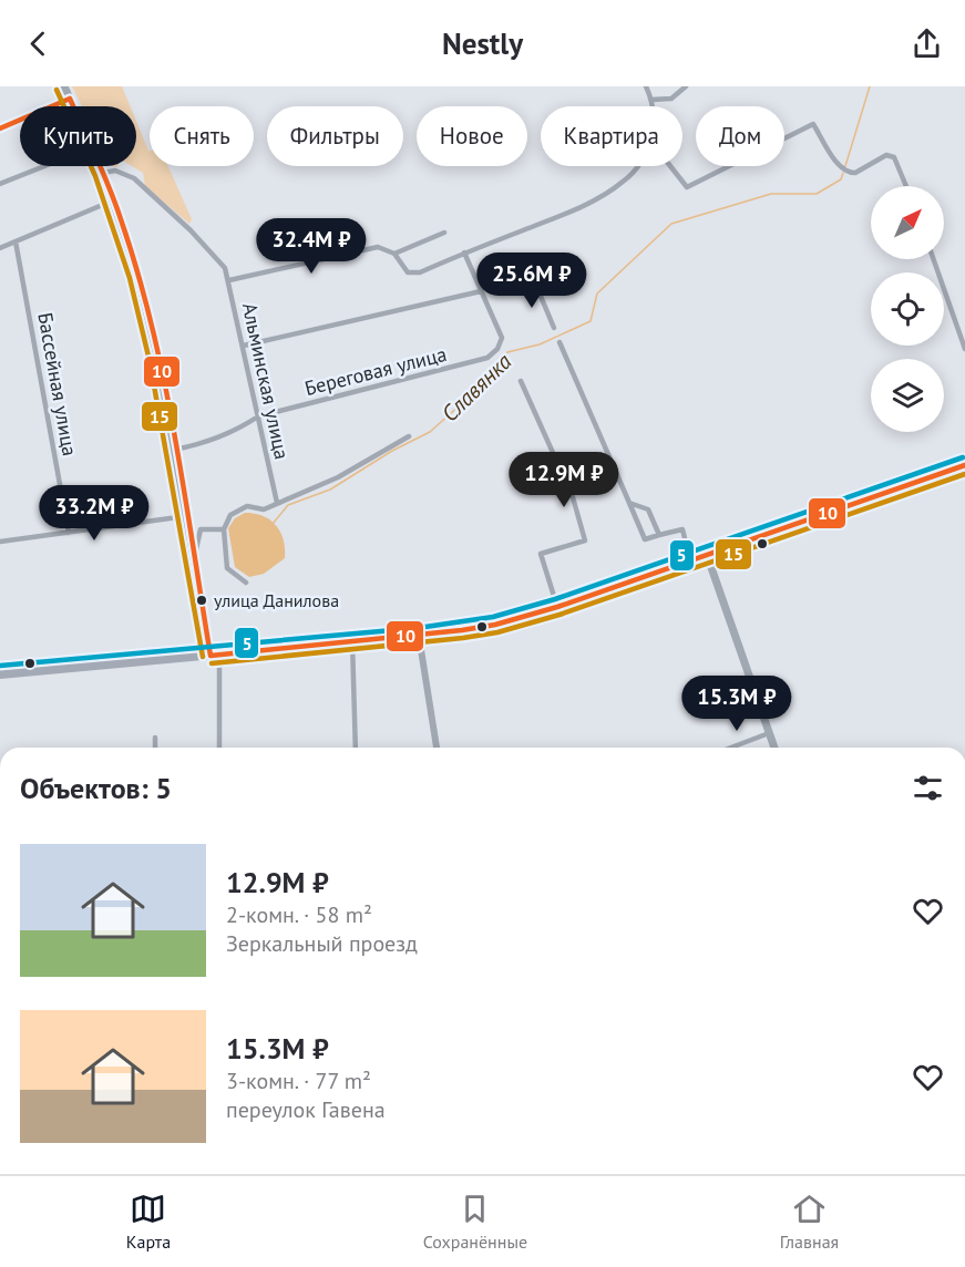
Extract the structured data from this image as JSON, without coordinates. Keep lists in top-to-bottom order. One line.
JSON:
{"streets":{"street":["Береговая улица","Альминская улица","Бассейная улица"]},"crossings":[["Береговая улица","Альминская улица"]],"water":["Славянка"],"places":["улица Данилова"],"lines":["transit line 15","transit line 10","transit line 5"],"north":"top right","page":{"header":"Nestly","chip":["Купить","Снять","Фильтры","Новое","Квартира","Дом"],"price":["32.4M ₽","25.6M ₽","12.9M ₽","33.2M ₽","15.3M ₽"],"heading":"Объектов: 5","list":[{"name":"12.9M ₽","note":"2-комн. · 58 m² · Зеркальный проезд"},{"name":"15.3M ₽","note":"3-комн. · 77 m² · переулок Гавена"}],"tabs":["Карта","Сохранённые","Главная"]}}
